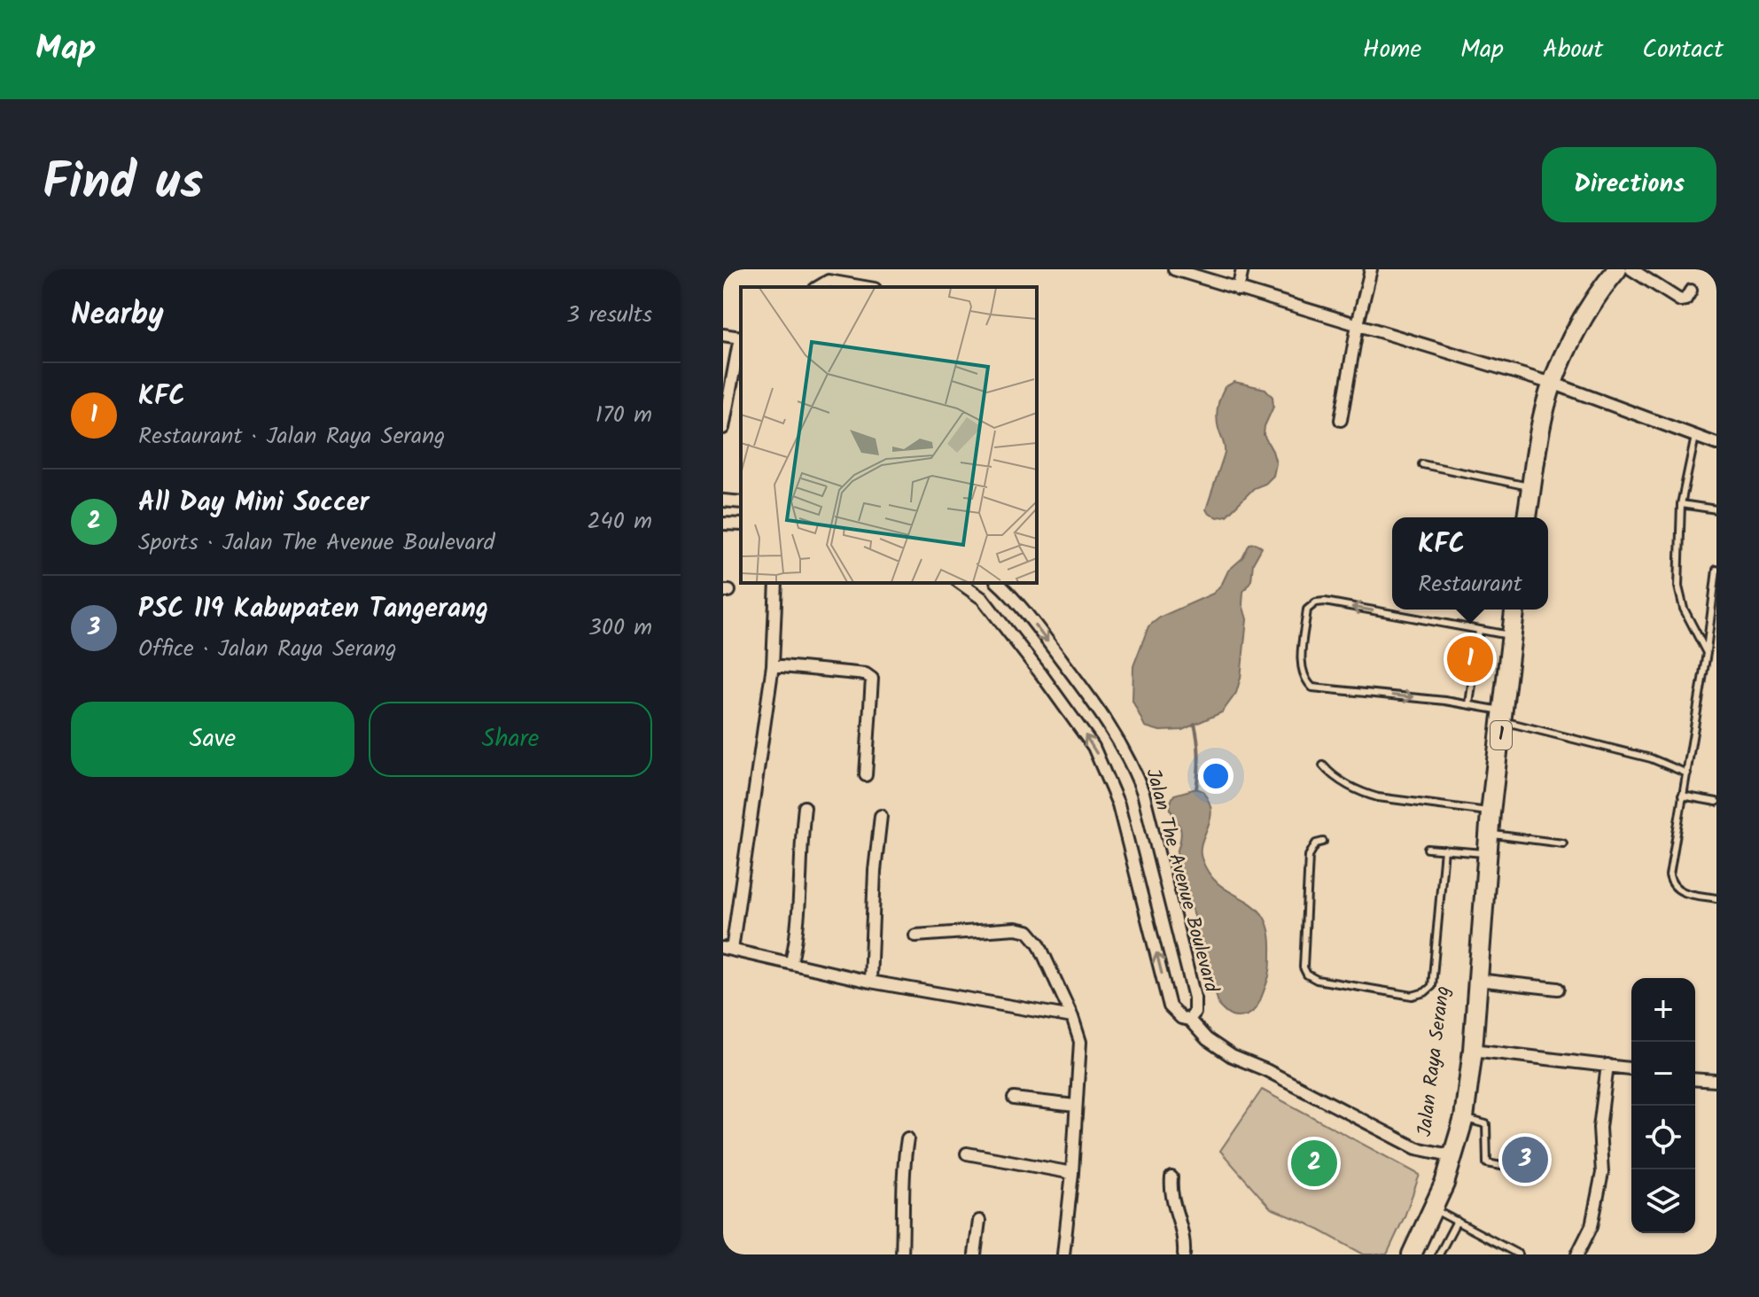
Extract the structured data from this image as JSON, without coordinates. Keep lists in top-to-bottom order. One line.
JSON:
{"streets":{"highway":["1","Jalan Raya Serang"],"street":["Jalan The Avenue Boulevard"]},"crossings":[["Jalan The Avenue Boulevard","Jalan Raya Serang"]],"page":{"header":"Map","nav":["Home","Map","About","Contact"],"title":"Find us","buttons":["Directions",["Save","Share"]],"heading":["Nearby","3 results"],"list":[{"mark":"1","name":"KFC","note":"Restaurant · Jalan Raya Serang","value":"170 m"},{"mark":"2","name":"All Day Mini Soccer","note":"Sports · Jalan The Avenue Boulevard","value":"240 m"},{"mark":"3","name":"PSC 119 Kabupaten Tangerang","note":"Office · Jalan Raya Serang","value":"300 m"}],"popup":["KFC","Restaurant"],"pins":["1","3","2"],"map_buttons":["+","−"]}}
